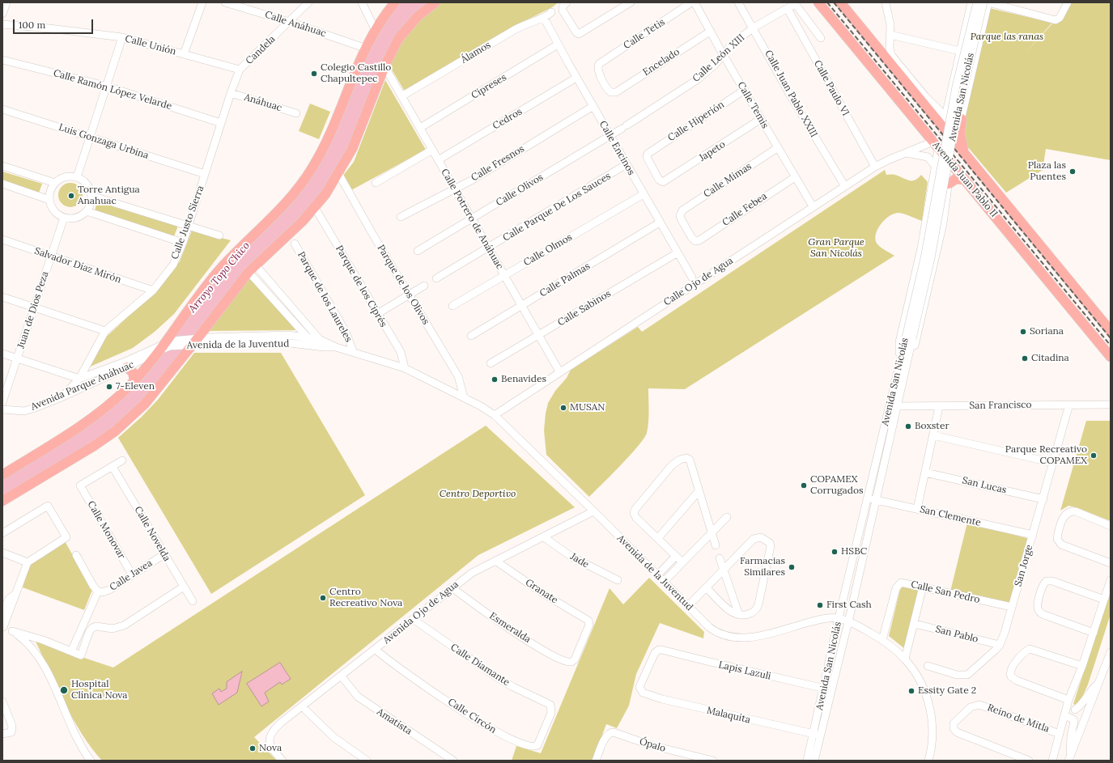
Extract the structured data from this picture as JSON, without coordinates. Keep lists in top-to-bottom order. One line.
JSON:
{"streets":{"main road":["Avenida Juan Pablo II"],"street":["Calle Anáhuac","Calle Tetis","Calle Unión","Candela","Álamos","Calle León XIII","Encelado","Cipreses","Calle Paulo VI","Calle Ramón López Velarde","Calle Juan Pablo XXIII","Avenida San Nicolás","Anáhuac","Calle Temis","Cedros","Calle Hiperión","Luis Gonzaga Urbina","Calle Encinos","Japeto","Calle Fresnos","Calle Mimas","Calle Olivos","Calle Parque De Los Sauces","Calle Febea","Calle Potrero de Anáhuac","Calle Justo Sierra","Calle Olmos","Salvador Díaz Mirón","Calle Palmas","Calle Ojo de Agua","Parque de los Olivos","Parque de los Ciprés","Parque de los Laureles","Calle Sabinos","Juan de Dios Peza","Avenida de la Juventud","Avenida Parque Anáhuac","San Francisco","San Lucas","San Clemente","Calle Monovar","Calle Novelda","Jade","San Jorge","Calle Javea","Granate","Calle San Pedro","Avenida Ojo de Agua","Esmeralda","San Pablo","Calle Diamante","Lapis Lazuli","Malaquita","Calle Circón","Reino de Mitla","Amatista","Ópalo"]},"crossings":[["Calle Anáhuac","Candela"],["Calle Tetis","Encelado"],["Calle Unión","Candela"],["Calle Unión","Calle Justo Sierra"],["Candela","Calle Justo Sierra"],["Álamos","Calle Encinos"],["Álamos","Calle Potrero de Anáhuac"],["Calle León XIII","Calle Paulo VI"],["Calle León XIII","Calle Juan Pablo XXIII"],["Calle León XIII","Calle Temis"],["Calle León XIII","Calle Olivos"],["Encelado","Calle Temis"],["Cipreses","Calle Encinos"],["Cipreses","Calle Potrero de Anáhuac"],["Calle Paulo VI","Calle Ojo de Agua"],["Calle Ramón López Velarde","Calle Justo Sierra"],["Calle Juan Pablo XXIII","Calle Ojo de Agua"],["Avenida San Nicolás","Avenida de la Juventud"],["Avenida San Nicolás","San Francisco"],["Avenida San Nicolás","San Clemente"],["Avenida San Nicolás","Lapis Lazuli"],["Avenida San Nicolás","Malaquita"],["Anáhuac","Calle Justo Sierra"],["Calle Temis","Calle Hiperión"],["Calle Temis","Japeto"],["Calle Temis","Calle Mimas"],["Calle Temis","Calle Febea"],["Calle Temis","Calle Ojo de Agua"],["Cedros","Calle Encinos"],["Cedros","Calle Potrero de Anáhuac"],["Calle Hiperión","Japeto"],["Luis Gonzaga Urbina","Calle Justo Sierra"],["Calle Encinos","Calle Fresnos"],["Calle Encinos","Calle Olivos"],["Calle Encinos","Calle Parque De Los Sauces"],["Calle Encinos","Calle Olmos"],["Calle Encinos","Calle Palmas"],["Calle Encinos","Calle Sabinos"],["Calle Fresnos","Calle Potrero de Anáhuac"],["Avenida Juan Pablo II","Calle Ojo de Agua"],["Calle Mimas","Calle Febea"],["Calle Olivos","Calle Potrero de Anáhuac"],["Calle Parque De Los Sauces","Calle Potrero de Anáhuac"],["Calle Potrero de Anáhuac","Calle Olmos"],["Calle Potrero de Anáhuac","Calle Palmas"],["Calle Potrero de Anáhuac","Calle Ojo de Agua"],["Calle Potrero de Anáhuac","Calle Sabinos"],["Calle Justo Sierra","Salvador Díaz Mirón"],["Calle Justo Sierra","Avenida Parque Anáhuac"],["Salvador Díaz Mirón","Juan de Dios Peza"],["Calle Ojo de Agua","Avenida de la Juventud"],["Parque de los Olivos","Avenida de la Juventud"],["Parque de los Ciprés","Avenida de la Juventud"],["Parque de los Laureles","Avenida de la Juventud"],["Avenida de la Juventud","Avenida Parque Anáhuac"],["Avenida de la Juventud","Calle San Pedro"],["Avenida de la Juventud","Avenida Ojo de Agua"],["San Francisco","San Jorge"],["San Lucas","San Jorge"],["San Clemente","San Jorge"],["Calle Monovar","Calle Novelda"],["Calle Monovar","Calle Javea"],["Calle Novelda","Calle Javea"],["Jade","Avenida Ojo de Agua"],["San Jorge","Calle San Pedro"],["San Jorge","San Pablo"],["Granate","Avenida Ojo de Agua"],["Granate","Esmeralda"],["Avenida Ojo de Agua","Esmeralda"],["Avenida Ojo de Agua","Calle Diamante"],["Avenida Ojo de Agua","Calle Circón"],["Avenida Ojo de Agua","Amatista"],["Calle Diamante","Calle Circón"],["Lapis Lazuli","Malaquita"]],"water":["Arroyo Topo Chico"],"parks":["Parque las ranas","Gran Parque San Nicolás","Centro Deportivo"],"places":["Colegio Castillo Chapultepec","Plaza las Puentes","Torre Antigua Anahuac","Soriana","Citadina","Benavides","7-Eleven","MUSAN","Boxster","Parque Recreativo COPAMEX","COPAMEX Corrugados","HSBC","Farmacias Similares","Centro Recreativo Nova","First Cash","Hospital Clínica Nova","Essity Gate 2","Nova"],"scale_bar":"100 m"}
